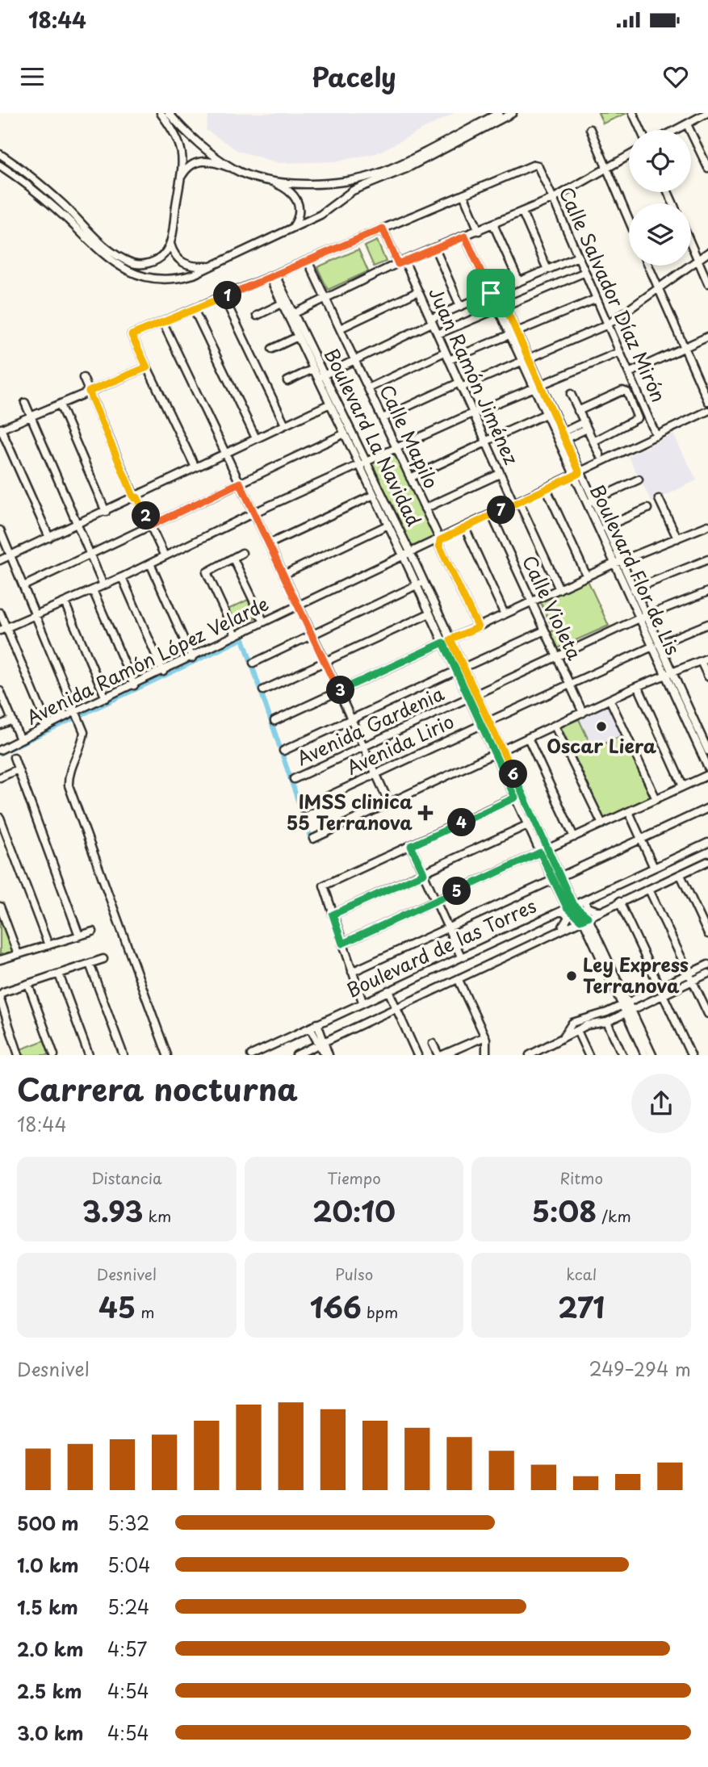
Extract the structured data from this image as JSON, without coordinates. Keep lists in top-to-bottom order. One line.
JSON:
{"streets":{"street":["Calle Salvador Díaz Mirón","Juan Ramón Jiménez","Calle Mapilo","Boulevard La Navidad","Boulevard Flor de Lis","Calle Violeta","Avenida Ramón López Velarde","Avenida Gardenia","Avenida Lirio","Boulevard de las Torres"]},"crossings":[["Calle Salvador Díaz Mirón","Avenida Ramón López Velarde"],["Juan Ramón Jiménez","Avenida Ramón López Velarde"],["Calle Mapilo","Avenida Ramón López Velarde"],["Boulevard La Navidad","Avenida Ramón López Velarde"],["Boulevard La Navidad","Avenida Gardenia"],["Boulevard La Navidad","Avenida Lirio"],["Boulevard La Navidad","Boulevard de las Torres"],["Boulevard Flor de Lis","Avenida Ramón López Velarde"],["Boulevard Flor de Lis","Avenida Gardenia"],["Calle Violeta","Avenida Ramón López Velarde"],["Calle Violeta","Avenida Gardenia"]],"places":{"other":["Oscar Liera","Ley Express Terranova"],"health":["IMSS clinica 55 Terranova"]},"page":{"status":"18:44","header":"Pacely","pins":["1","7","2","3","6","4","5"],"heading":["Carrera nocturna","18:44"],"stats":[["Distancia","3.93 km"],["Tiempo","20:10"],["Ritmo","5:08 /km"],["Desnivel","45 m"],["Pulso","166 bpm"],["kcal","271"]],"chart":["Desnivel","249–294 m"],"list":[{"name":"500 m","note":"5:32"},{"name":"1.0 km","note":"5:04"},{"name":"1.5 km","note":"5:24"},{"name":"2.0 km","note":"4:57"},{"name":"2.5 km","note":"4:54"},{"name":"3.0 km","note":"4:54"}]}}
